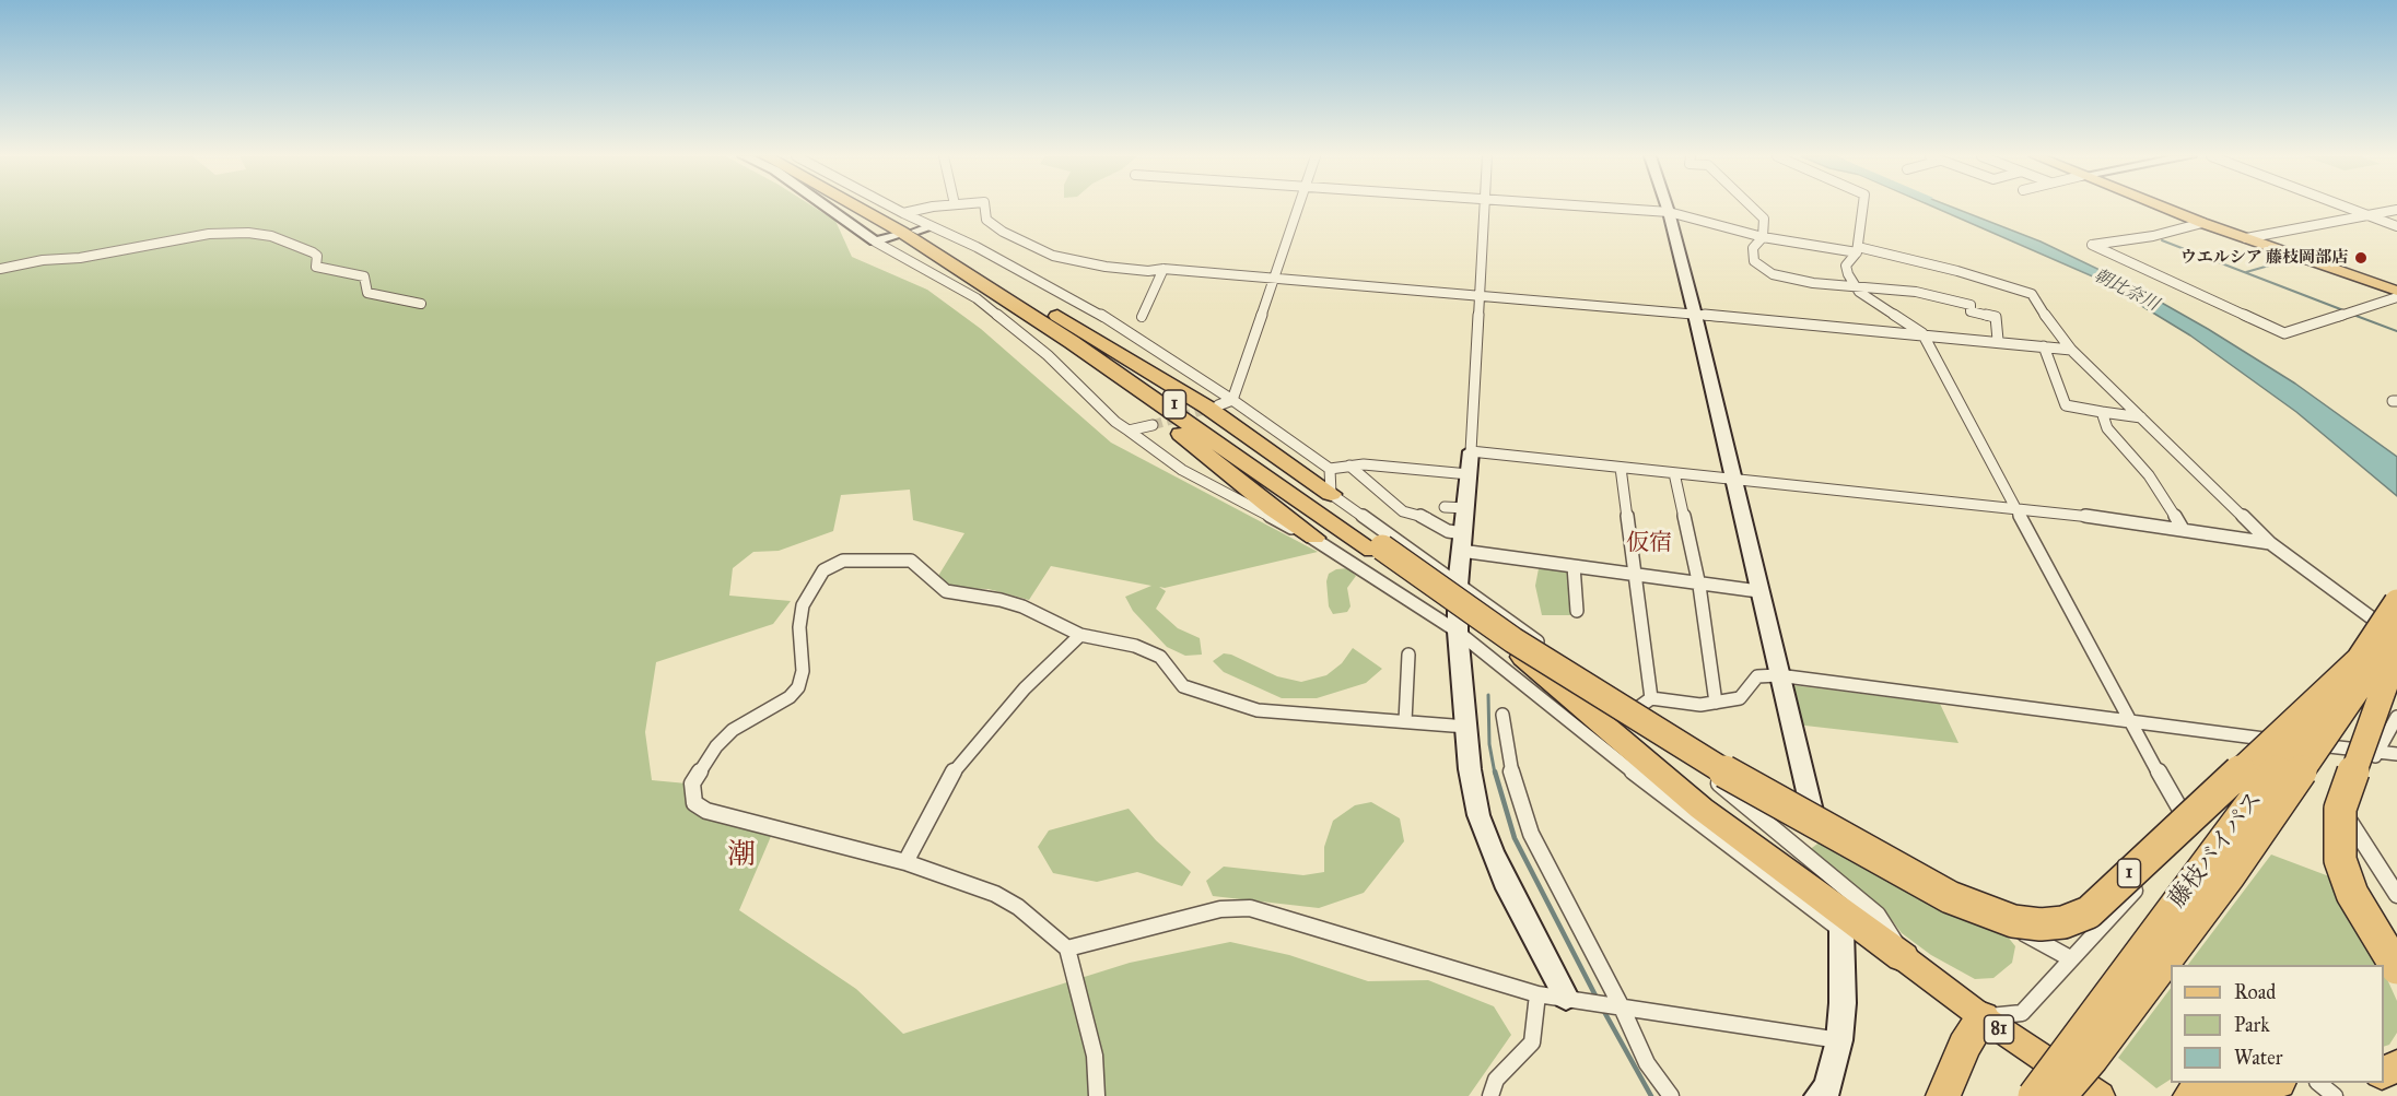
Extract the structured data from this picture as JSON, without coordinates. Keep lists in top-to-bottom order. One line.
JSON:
{"streets":{"highway":["1","藤枝バイパス"],"main road":["81"]},"crossings":[["1","藤枝バイパス"]],"districts":["仮宿","潮"],"water":["朝比奈川"],"places":["ウエルシア 藤枝岡部店"],"legend":["Road","Park","Water"]}
